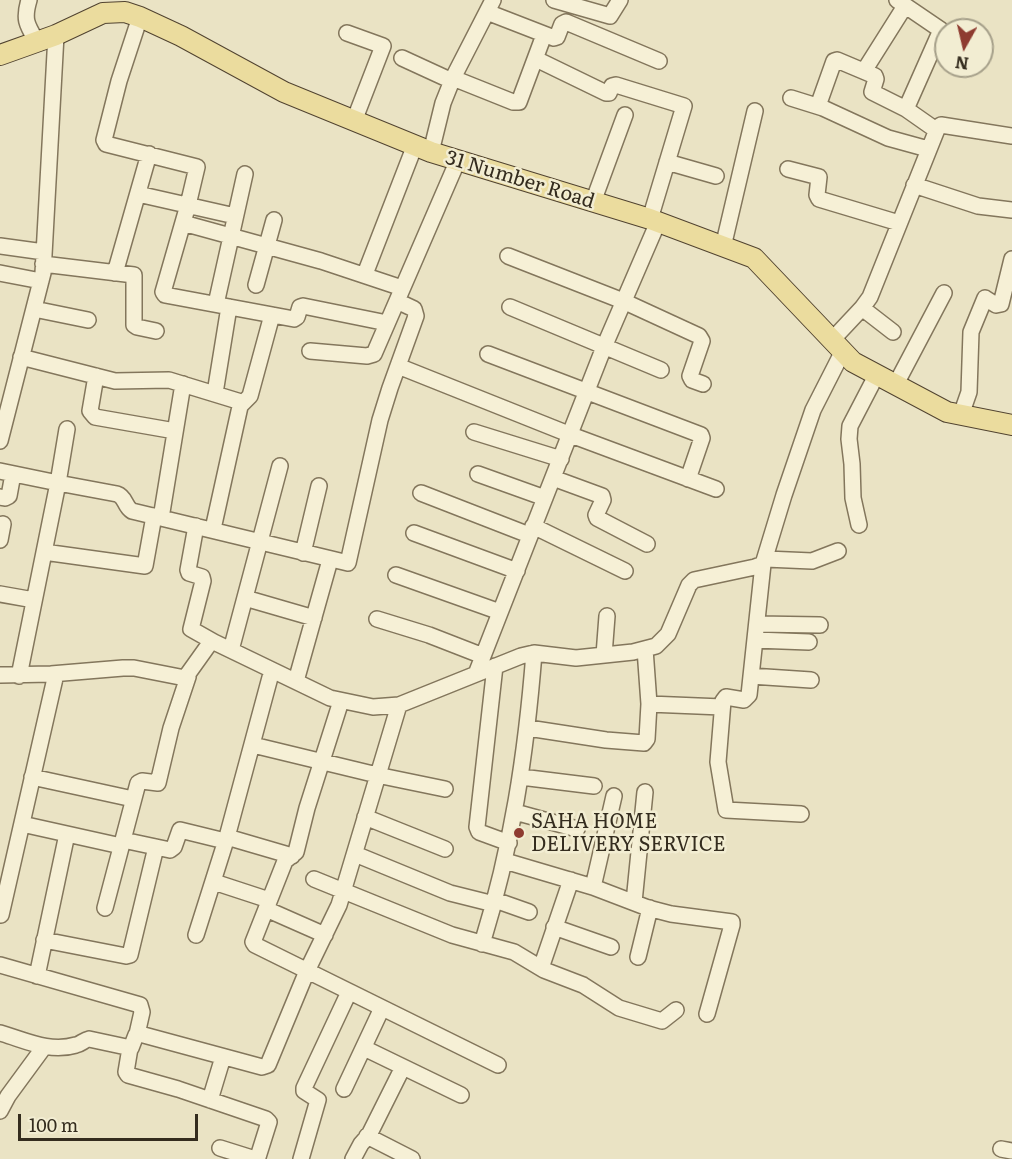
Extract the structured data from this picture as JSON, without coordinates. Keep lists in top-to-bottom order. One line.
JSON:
{"streets":{"main road":["31 Number Road"]},"places":["SAHA HOME DELIVERY SERVICE"],"scale_bar":"100 m","north":"bottom"}
